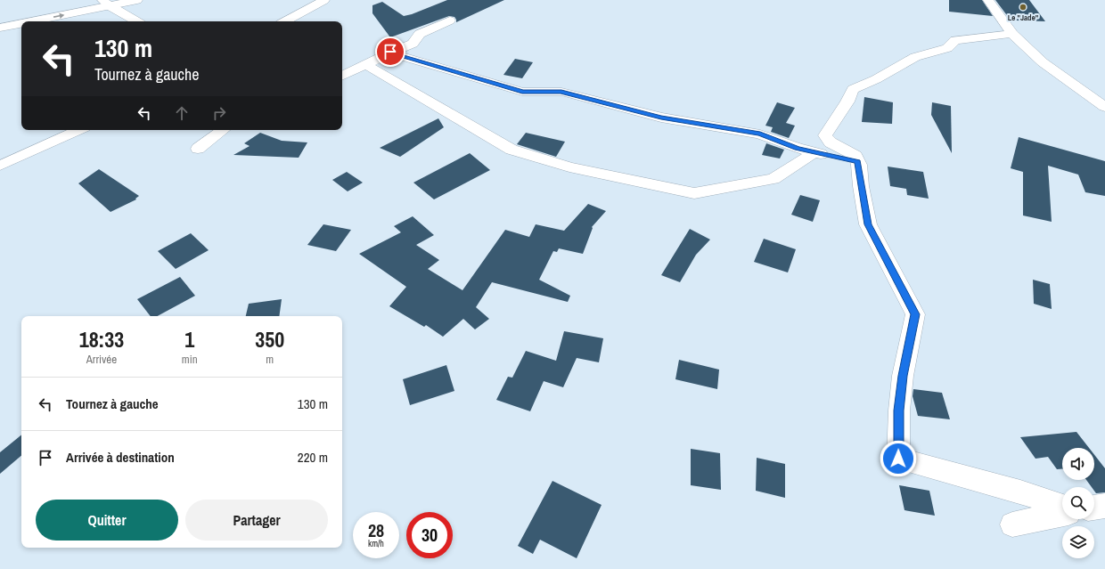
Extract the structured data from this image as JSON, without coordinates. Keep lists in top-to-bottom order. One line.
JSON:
{"places":["Le \"Jade\""],"page":{"turn":["130 m","Tournez à gauche"],"eta":["18:33","Arrivée","1","min","350","m"],"list":[{"name":"Tournez à gauche","value":"130 m"},{"name":"Arrivée à destination","value":"220 m"}],"buttons":["Quitter","Partager"],"speed":"28 km/h","limit":"30"}}
